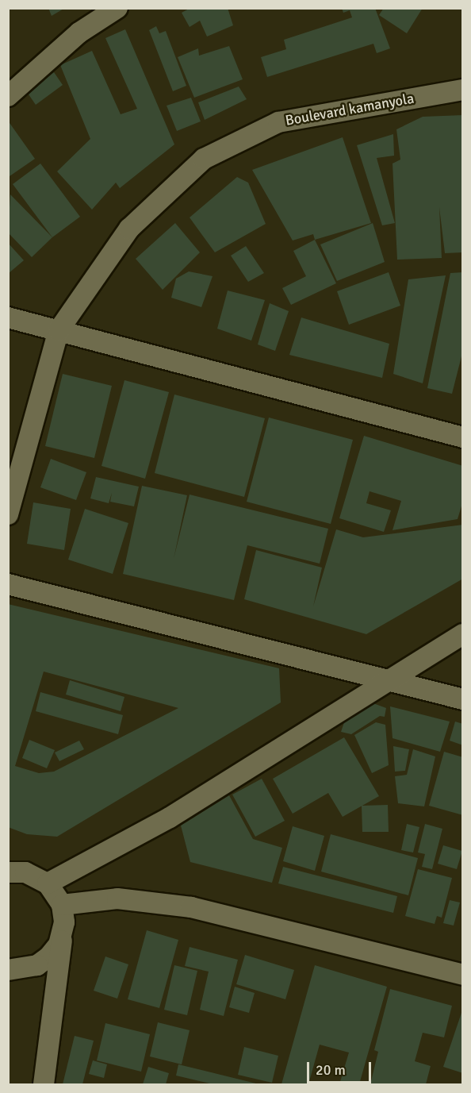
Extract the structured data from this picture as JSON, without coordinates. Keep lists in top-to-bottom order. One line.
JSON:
{"streets":{"street":["Boulevard kamanyola"]},"scale_bar":"20 m"}
